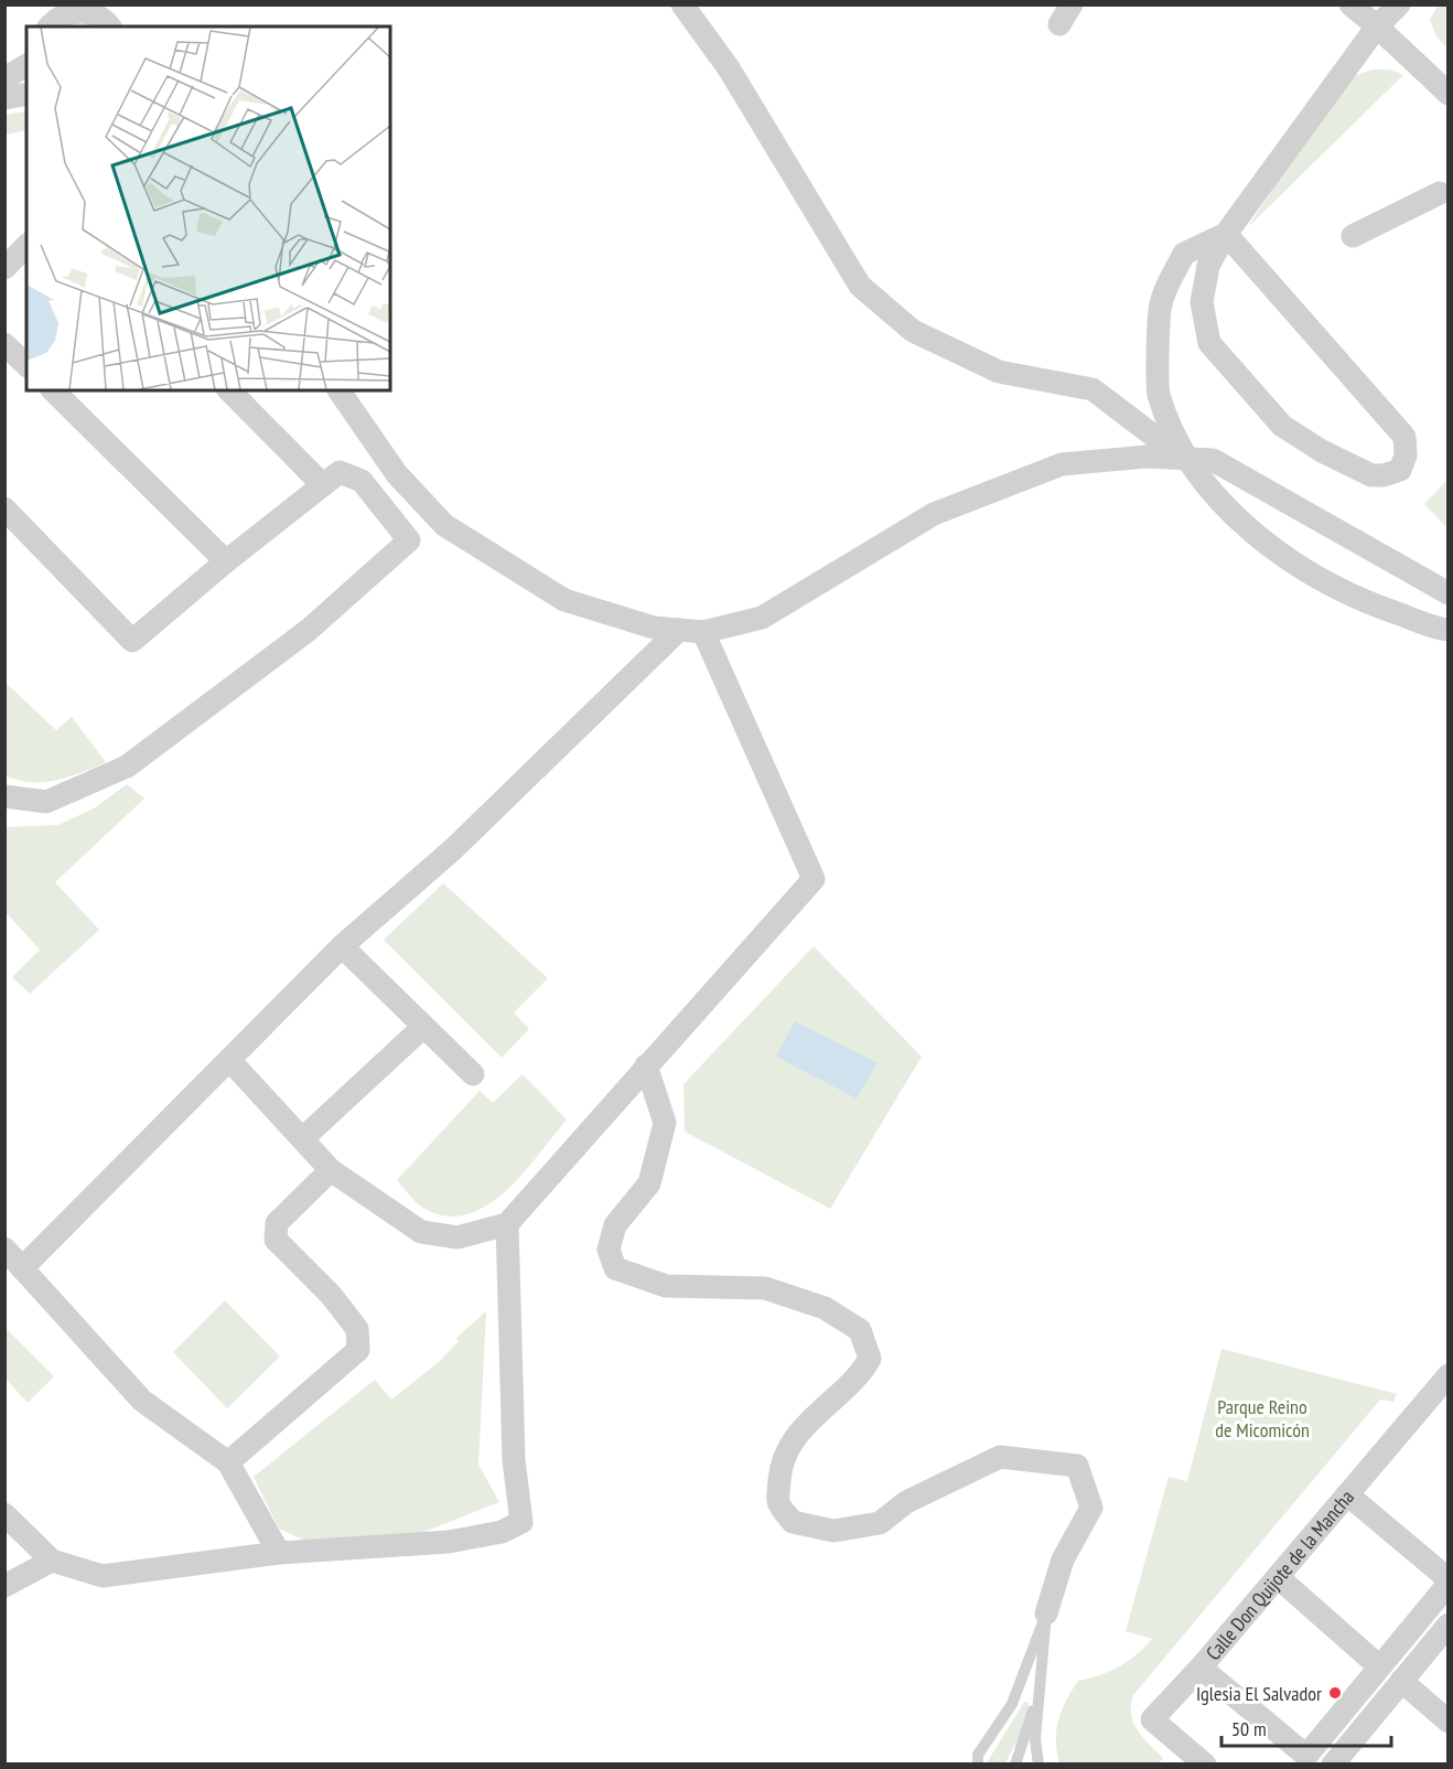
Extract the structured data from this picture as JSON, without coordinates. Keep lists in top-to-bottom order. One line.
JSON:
{"streets":{"street":["Calle Don Quijote de la Mancha"]},"parks":["Parque Reino de Micomicón"],"places":["Iglesia El Salvador"],"scale_bar":"50 m"}
